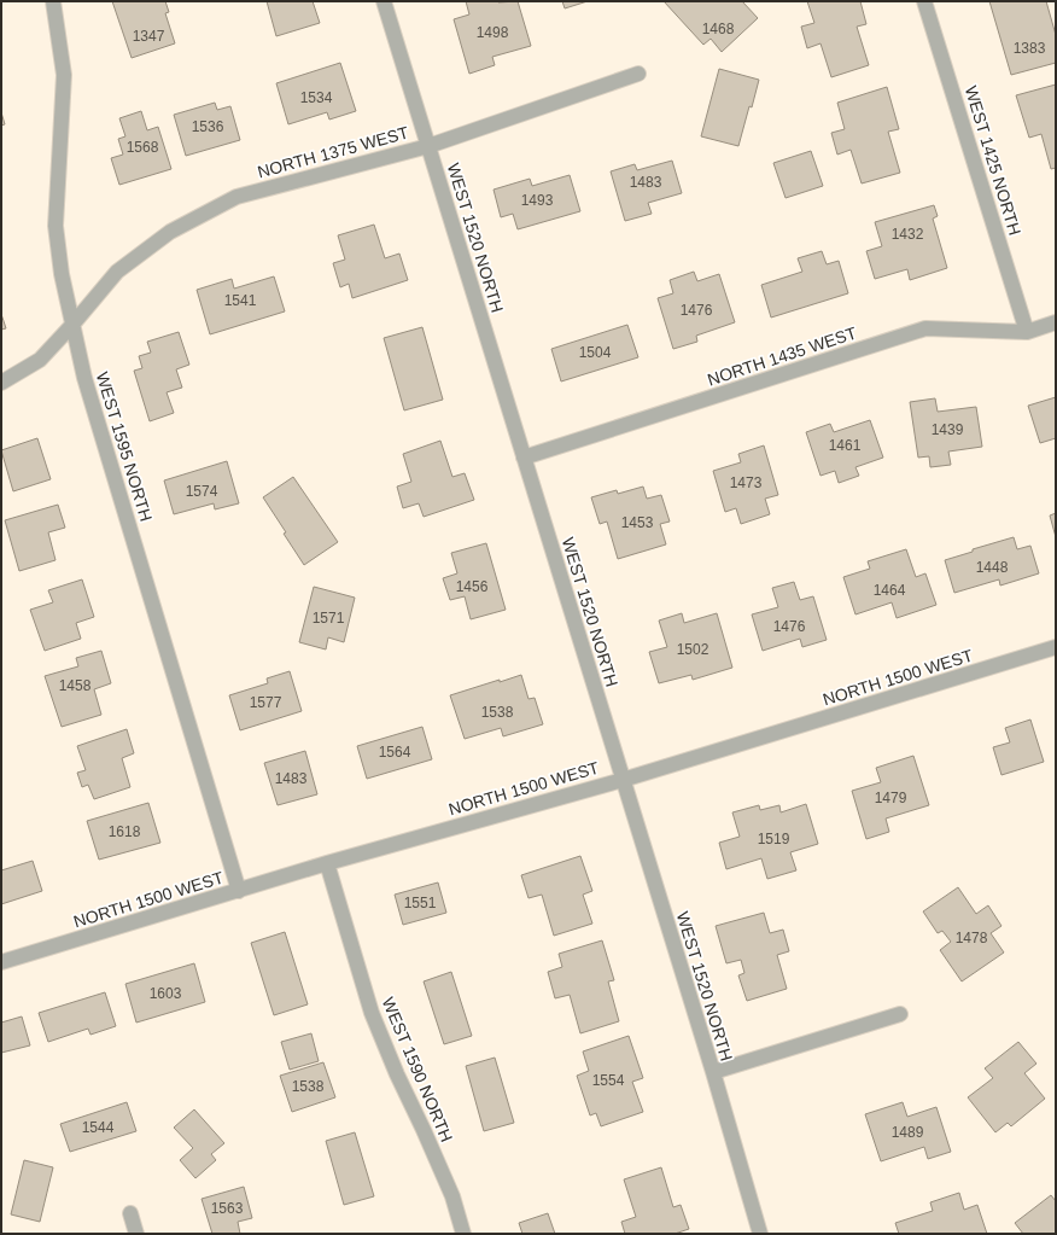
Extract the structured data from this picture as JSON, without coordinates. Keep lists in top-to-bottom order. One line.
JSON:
{"streets":{"street":["NORTH 1375 WEST","WEST 1425 NORTH","WEST 1520 NORTH","NORTH 1435 WEST","WEST 1595 NORTH","NORTH 1500 WEST","WEST 1590 NORTH"]},"crossings":[["NORTH 1375 WEST","WEST 1520 NORTH"],["NORTH 1375 WEST","WEST 1595 NORTH"],["WEST 1425 NORTH","NORTH 1435 WEST"],["WEST 1520 NORTH","NORTH 1435 WEST"],["WEST 1520 NORTH","NORTH 1500 WEST"],["WEST 1595 NORTH","NORTH 1500 WEST"],["NORTH 1500 WEST","WEST 1590 NORTH"]],"house_numbers":["1468","1498","1347","1383","1534","1536","1568","1483","1493","1432","1541","1476","1504","1439","1461","1473","1574","1453","1448","1456","1464","1571","1476","1502","1458","1577","1538","1564","1483","1479","1618","1519","1551","1478","1603","1554","1538","1544","1489","1563"]}
